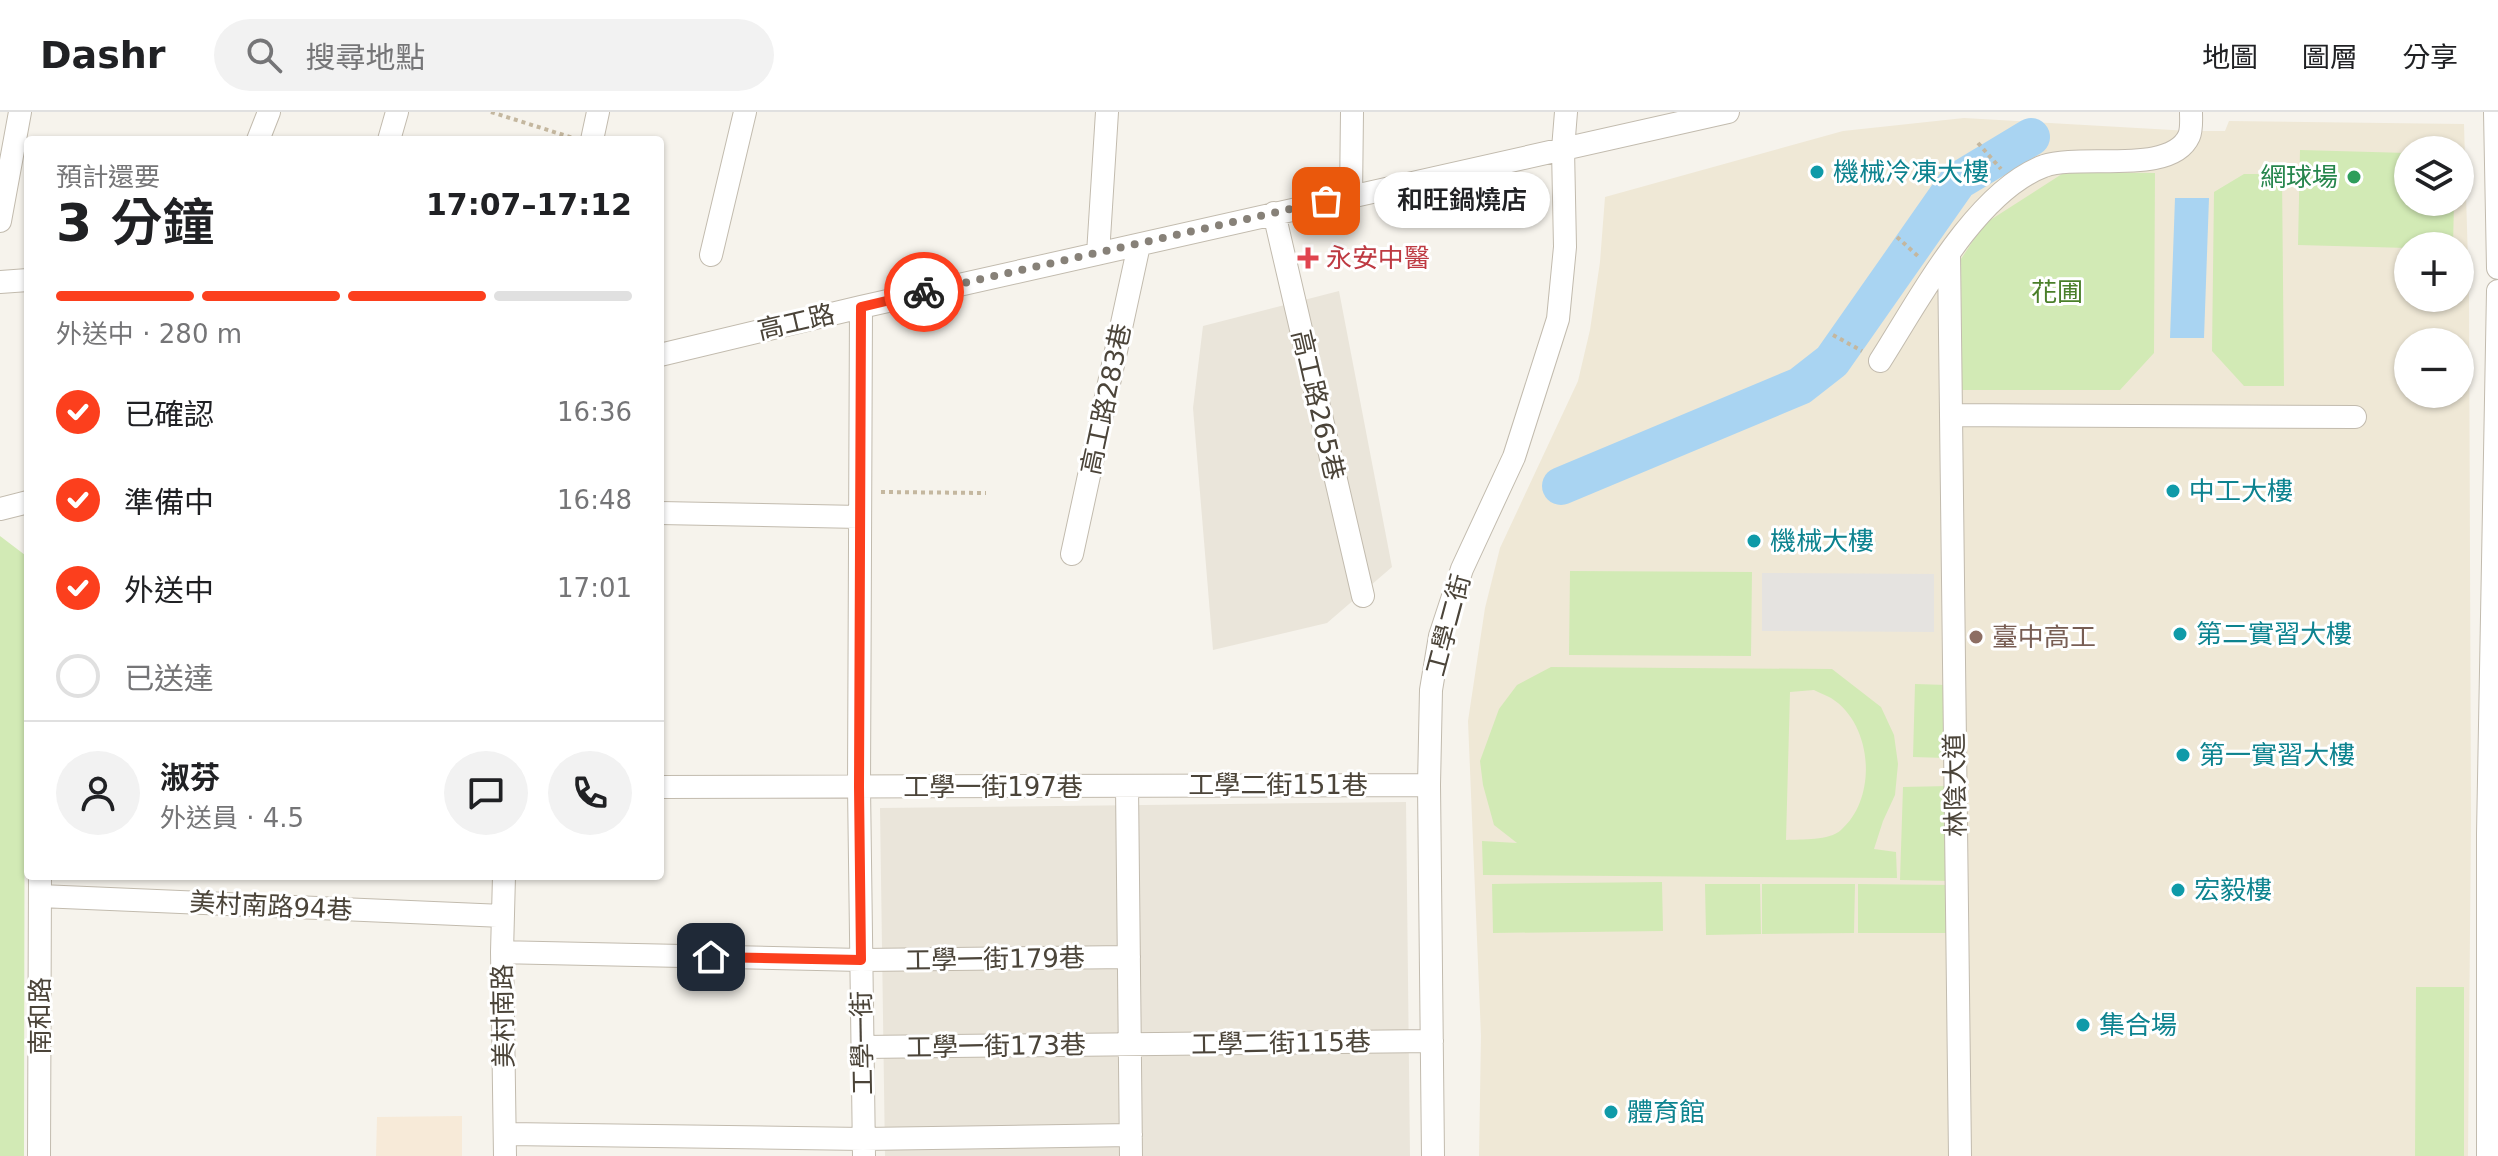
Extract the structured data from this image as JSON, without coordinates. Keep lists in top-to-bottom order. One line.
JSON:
{"streets":{"street":["高工路","高工路283巷","高工路265巷","工學二街","工學二街151巷","林陰大道","工學一街197巷","美村南路94巷","工學一街179巷","南和路","美村南路","工學一街","工學二街115巷","工學一街173巷"]},"crossings":[["高工路","高工路283巷"],["高工路","高工路265巷"],["高工路","工學二街"],["高工路","工學一街"],["工學二街","工學二街151巷"],["工學二街","工學二街115巷"],["工學二街151巷","工學一街197巷"],["工學一街197巷","工學一街"],["美村南路94巷","南和路"],["美村南路94巷","美村南路"],["工學一街179巷","美村南路"],["工學一街179巷","工學一街"],["工學一街","工學一街173巷"],["工學二街115巷","工學一街173巷"]],"parks":["花圃"],"places":{"other":["機械冷凍大樓","網球場","和旺鍋燒店","中工大樓","機械大樓","第二實習大樓","臺中高工","第一實習大樓","宏毅樓","集合場","體育館"],"health":["永安中醫"]},"page":{"header":"Dashr","search":"搜尋地點","nav":["地圖","圖層","分享"],"map_buttons":["+","−"],"heading":["3 分鐘","預計還要","17:07–17:12"],"panel":["淑芬","外送員 · 4.5"],"bubble":"和旺鍋燒店","bar":"外送中 · 280 m","list":[["已確認","16:36"],["準備中","16:48"],["外送中","17:01"],"已送達"]}}
